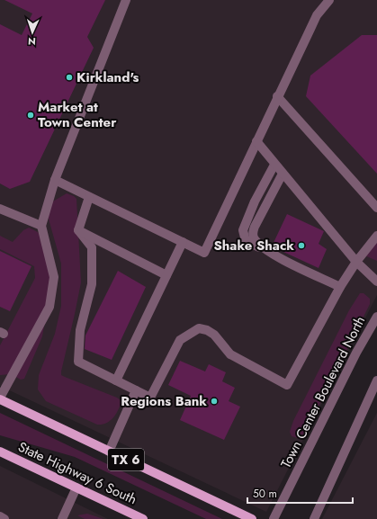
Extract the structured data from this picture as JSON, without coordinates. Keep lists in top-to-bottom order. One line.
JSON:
{"streets":{"main road":["TX 6","State Highway 6 South"],"street":["Town Center Boulevard North"]},"places":["Kirkland's","Market at Town Center","Shake Shack","Regions Bank"],"scale_bar":"50 m","north":"bottom"}
